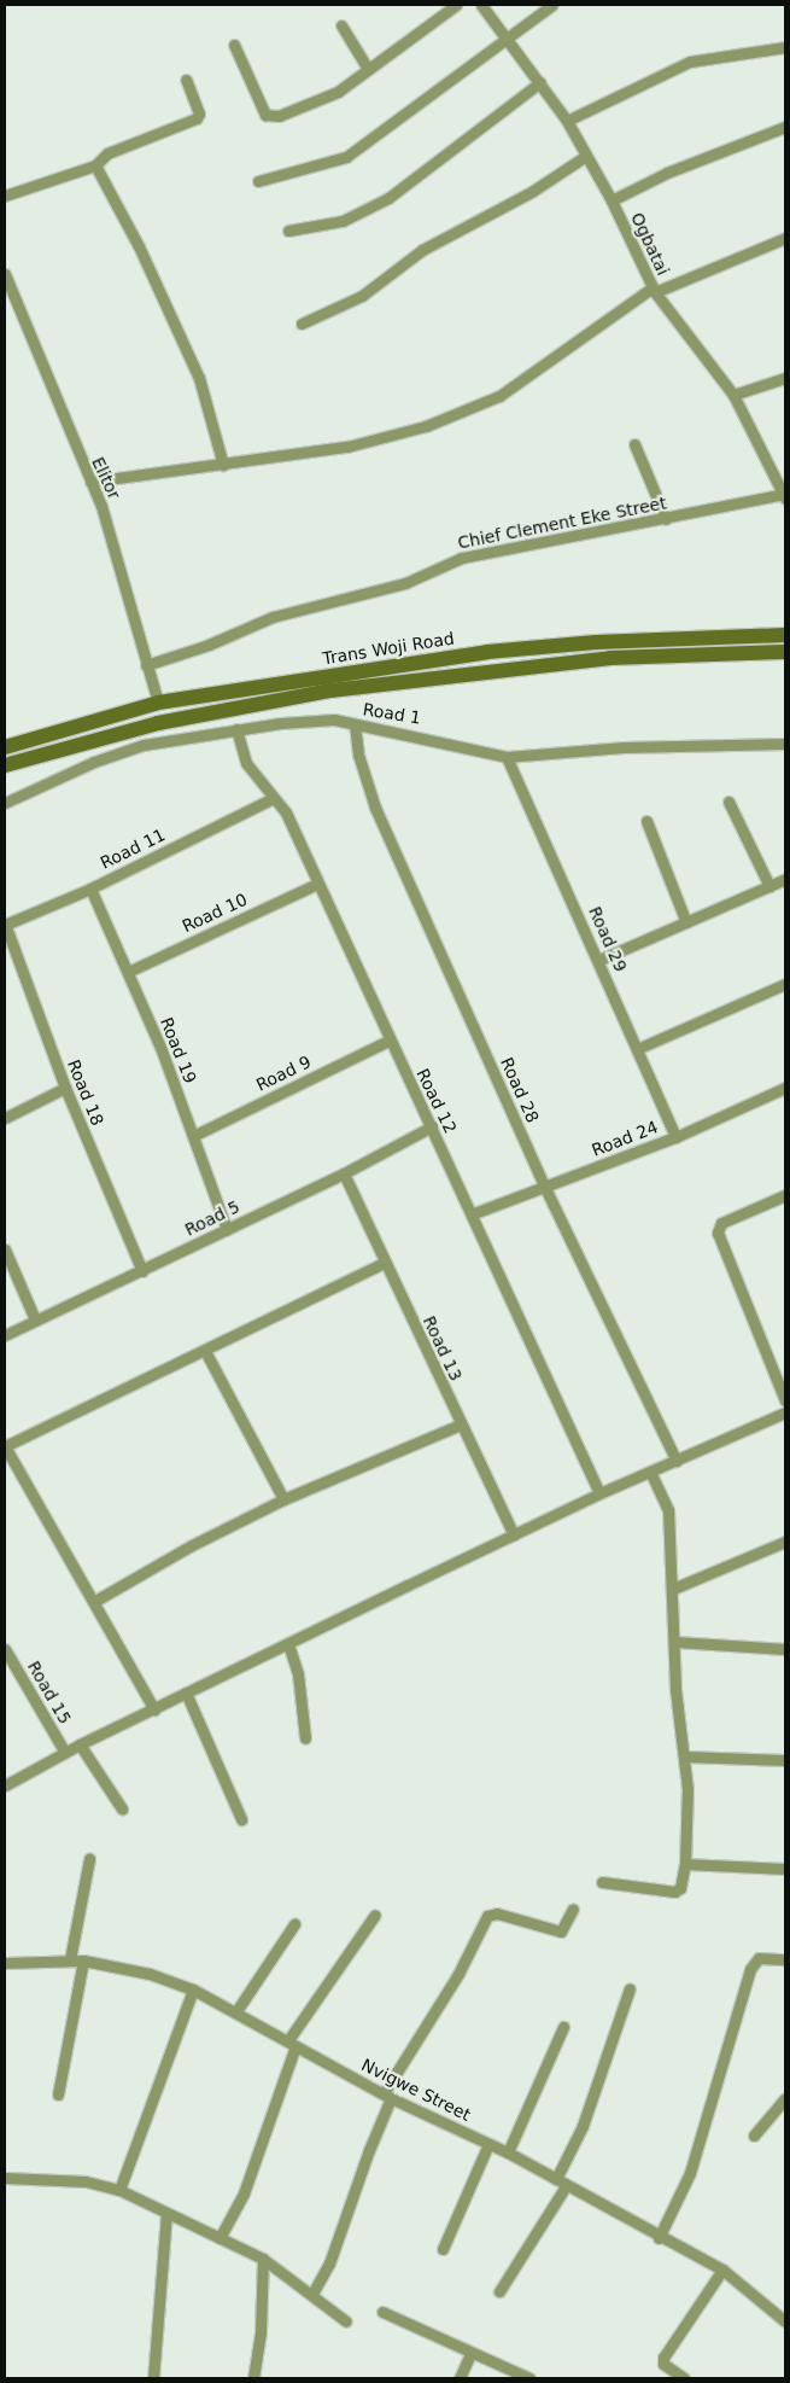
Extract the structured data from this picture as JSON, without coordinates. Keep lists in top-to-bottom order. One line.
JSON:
{"streets":{"main road":["Trans Woji Road"],"street":["Ogbatai","Elitor","Chief Clement Eke Street","Road 1","Road 11","Road 10","Road 29","Road 19","Road 9","Road 28","Road 18","Road 12","Road 24","Road 5","Road 13","Road 15","Nvigwe Street"]},"crossings":[["Ogbatai","Chief Clement Eke Street"],["Elitor","Chief Clement Eke Street"],["Elitor","Trans Woji Road"],["Road 1","Road 29"],["Road 1","Road 28"],["Road 1","Road 12"],["Road 11","Road 19"],["Road 11","Road 18"],["Road 11","Road 12"],["Road 10","Road 19"],["Road 10","Road 12"],["Road 29","Road 24"],["Road 19","Road 9"],["Road 19","Road 5"],["Road 9","Road 12"],["Road 28","Road 24"],["Road 18","Road 5"],["Road 12","Road 24"],["Road 12","Road 5"],["Road 5","Road 13"]]}
